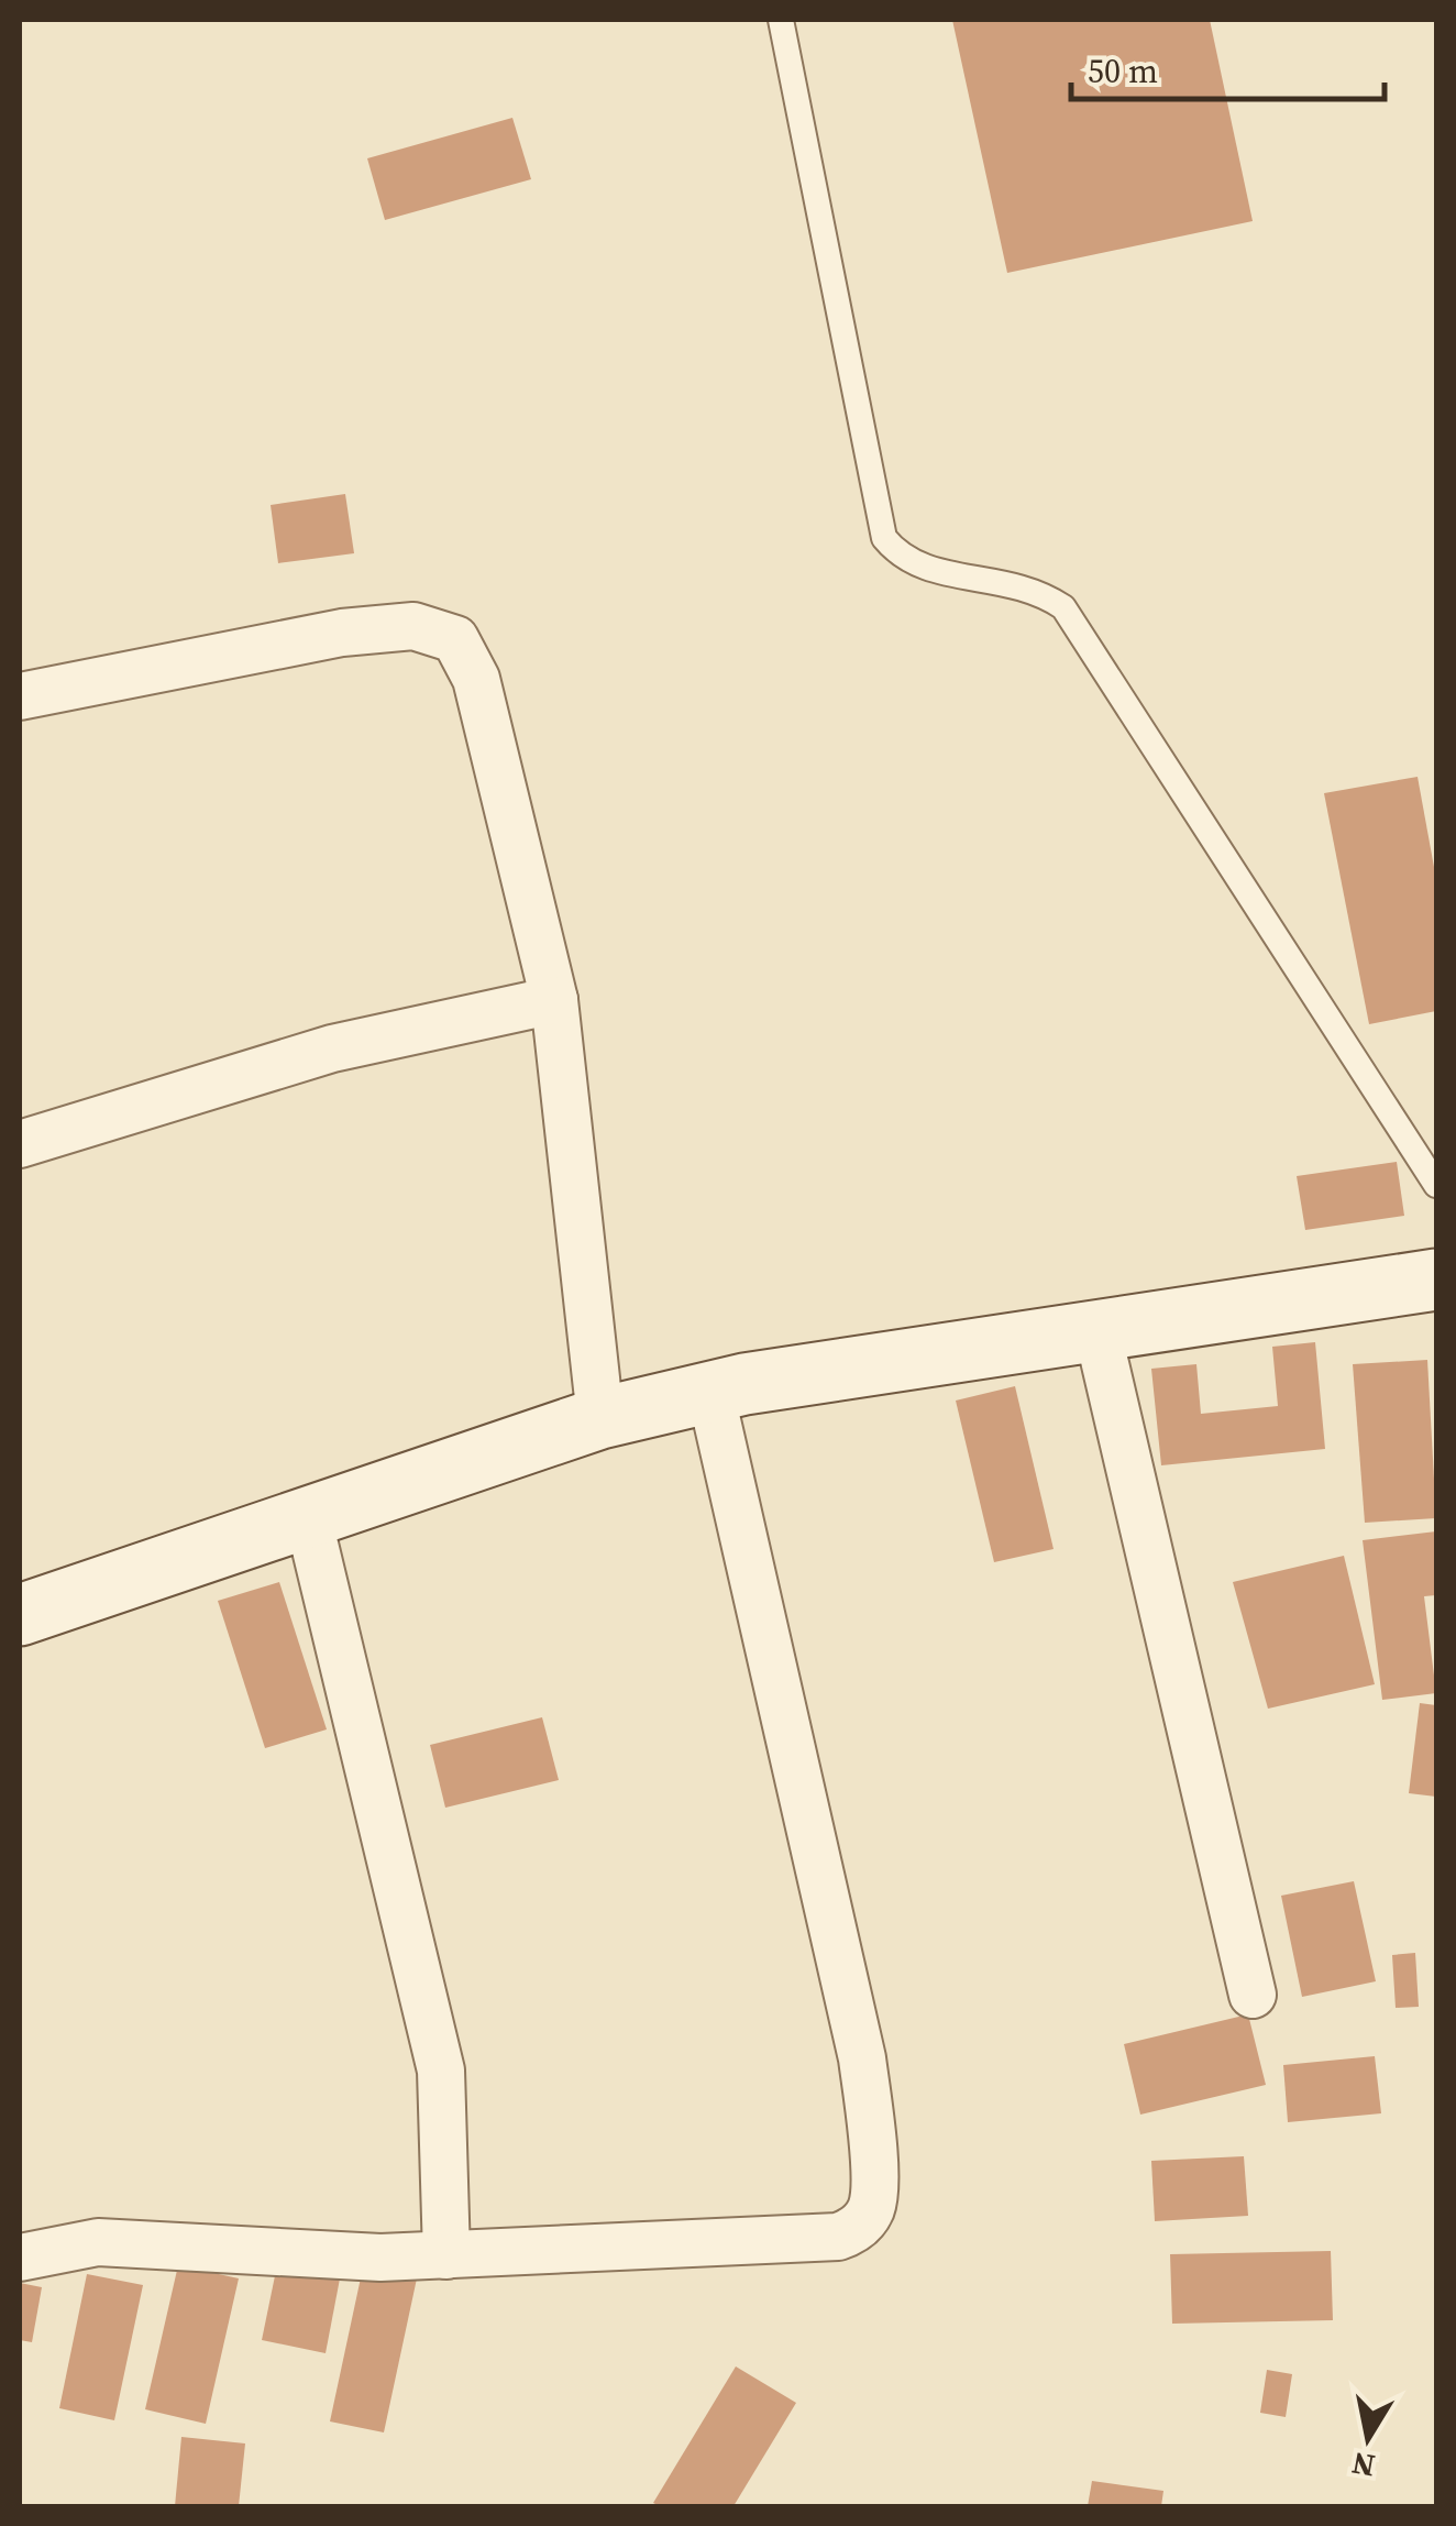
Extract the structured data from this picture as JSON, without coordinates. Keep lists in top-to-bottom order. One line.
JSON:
{"scale_bar":"50 m","north":"bottom"}
